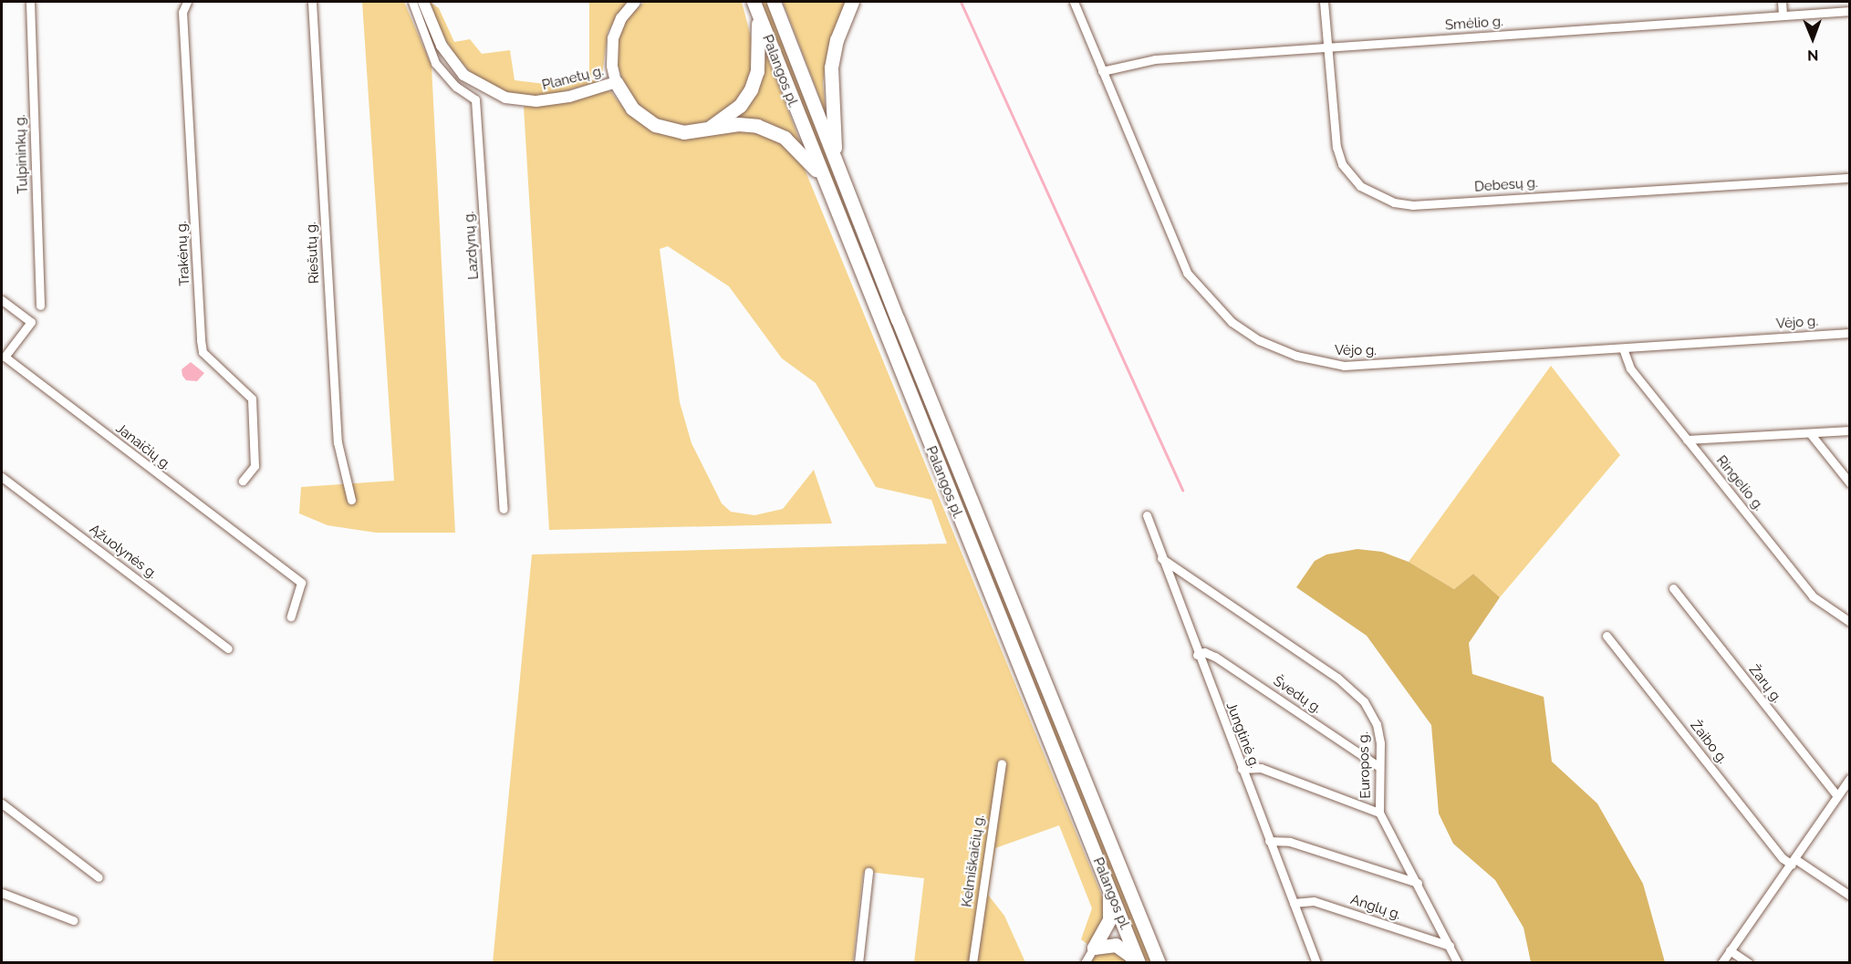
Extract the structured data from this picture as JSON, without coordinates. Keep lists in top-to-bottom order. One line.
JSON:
{"streets":{"highway":["Palangos pl."],"main road":["Planetų g."],"street":["Smėlio g.","Tulpininkų g.","Debesų g.","Lazdynų g.","Riešutų g.","Trakėnų g.","Vėjo g.","Janaičių g.","Ringelio g.","Ąžuolynės g.","Žarų g.","Švedų g.","Jungtinė g.","Žaibo g.","Europos g.","Kelmiškaičių g.","Anglų g."]},"crossings":[["Smėlio g.","Debesų g."],["Smėlio g.","Vėjo g."],["Vėjo g.","Ringelio g."],["Švedų g.","Jungtinė g."],["Švedų g.","Europos g."],["Jungtinė g.","Europos g."],["Jungtinė g.","Anglų g."],["Europos g.","Anglų g."]],"north":"bottom"}
